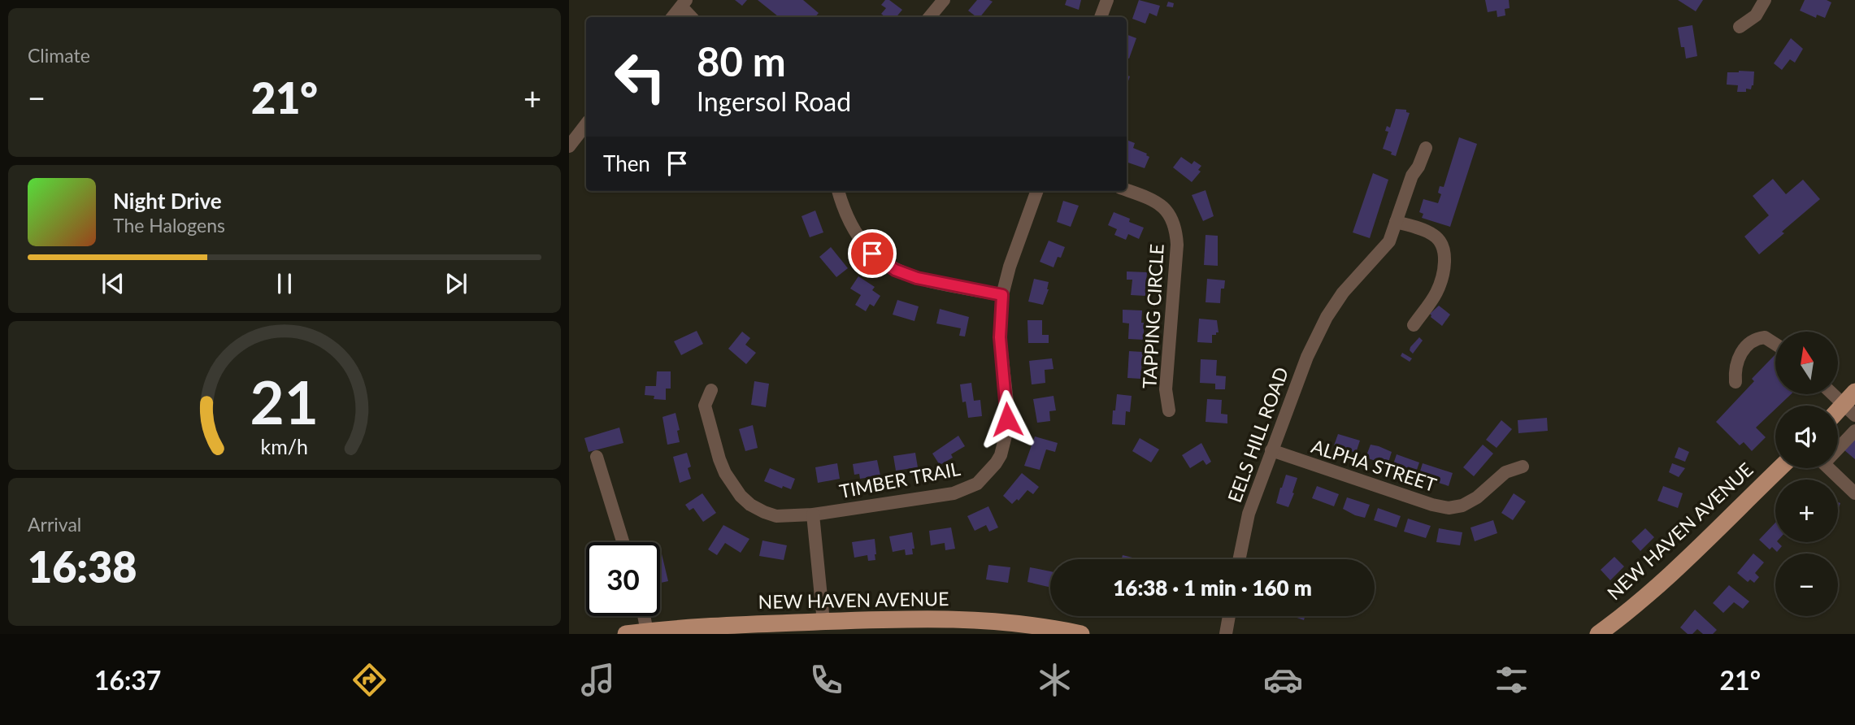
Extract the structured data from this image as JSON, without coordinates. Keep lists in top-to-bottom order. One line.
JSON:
{"streets":{"main road":["NEW HAVEN AVENUE"],"street":["TAPPING CIRCLE","EELS HILL ROAD","ALPHA STREET","TIMBER TRAIL"]},"crossings":[["EELS HILL ROAD","ALPHA STREET"]],"north":"top","page":{"tile":["Climate",["Arrival","16:38"]],"turn":["80 m","Ingersol Road"],"heat":["−","21°","+"],"then":"Then","song":["Night Drive","The Halogens"],"map_buttons":["+","−"],"limit":"30","trip":"16:38 · 1 min · 160 m","tabs":["16:37","21°"],"gauge":["21","km/h"]}}
